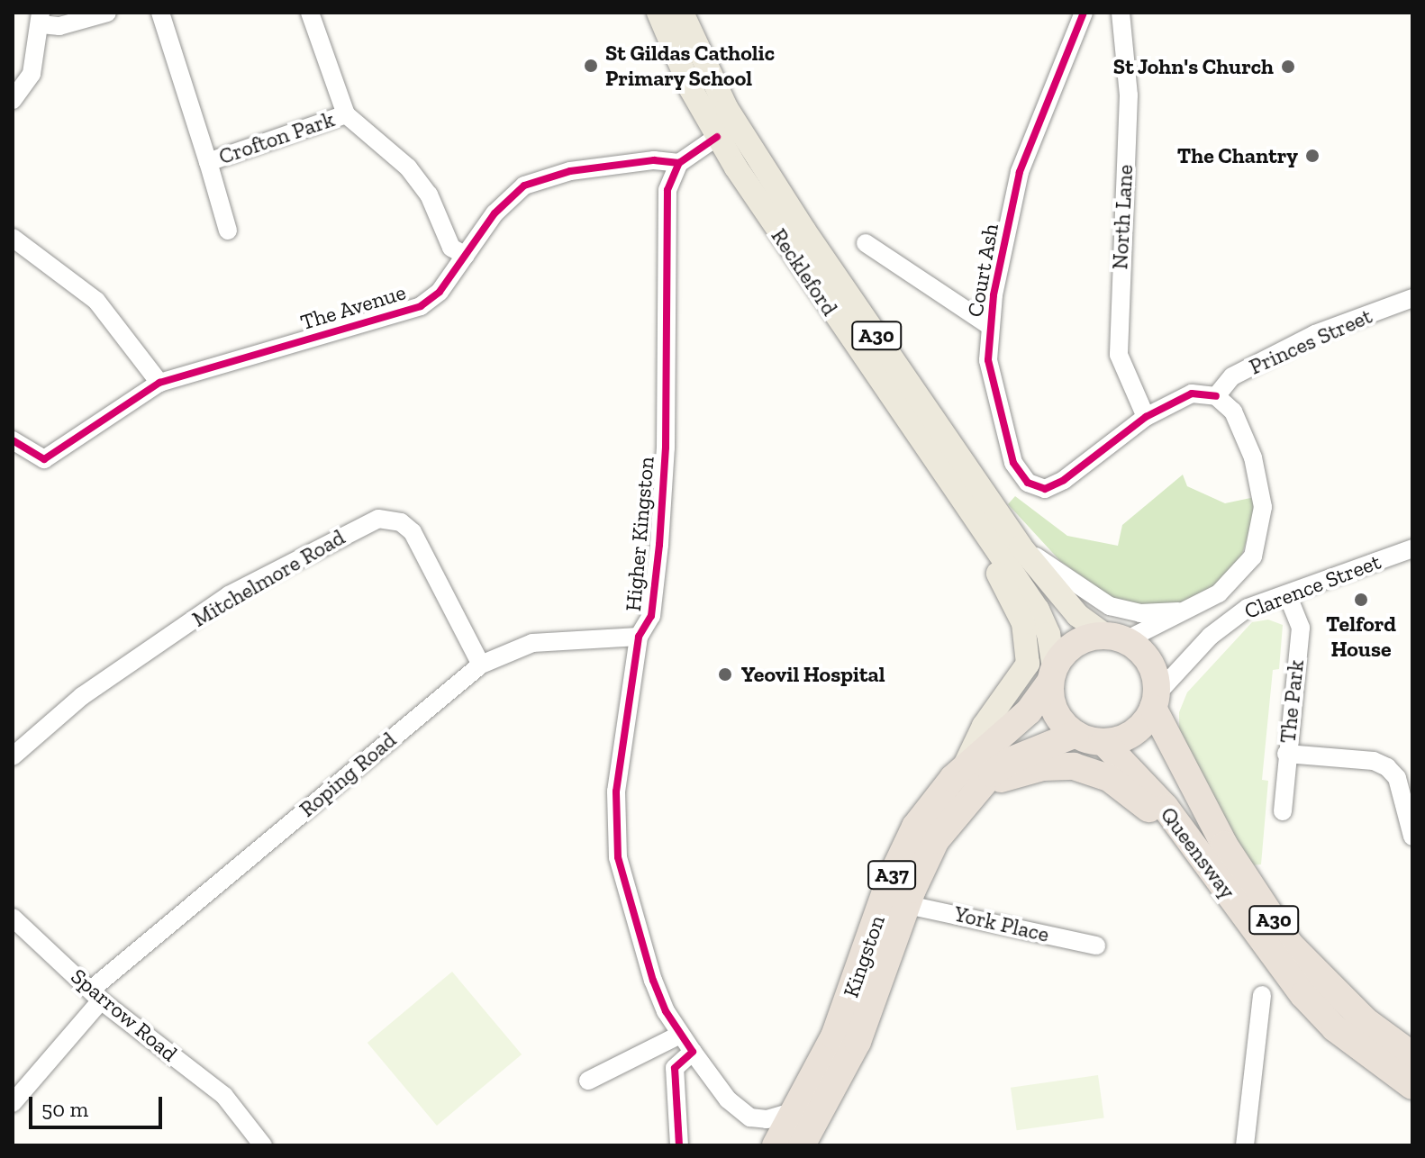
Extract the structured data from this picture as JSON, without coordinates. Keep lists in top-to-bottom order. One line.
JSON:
{"streets":{"highway":["A30","Queensway","A37","Kingston"],"main road":["Reckleford"],"street":["Crofton Park","North Lane","Court Ash","The Avenue","Princes Street","Higher Kingston","Mitchelmore Road","Clarence Street","The Park","Roping Road","York Place","Sparrow Road"]},"crossings":[["Crofton Park","The Avenue"],["North Lane","Court Ash"],["Court Ash","Princes Street"],["Reckleford","Clarence Street"],["Reckleford","Queensway"],["Reckleford","Kingston"],["The Avenue","Higher Kingston"],["Higher Kingston","Roping Road"],["Higher Kingston","Kingston"],["Mitchelmore Road","Roping Road"],["Clarence Street","The Park"],["Clarence Street","Queensway"],["Clarence Street","Kingston"],["Roping Road","Sparrow Road"],["Queensway","Kingston"],["York Place","Kingston"]],"places":["St Gildas Catholic Primary School","St John's Church","The Chantry","Telford House","Yeovil Hospital"],"scale_bar":"50 m"}
